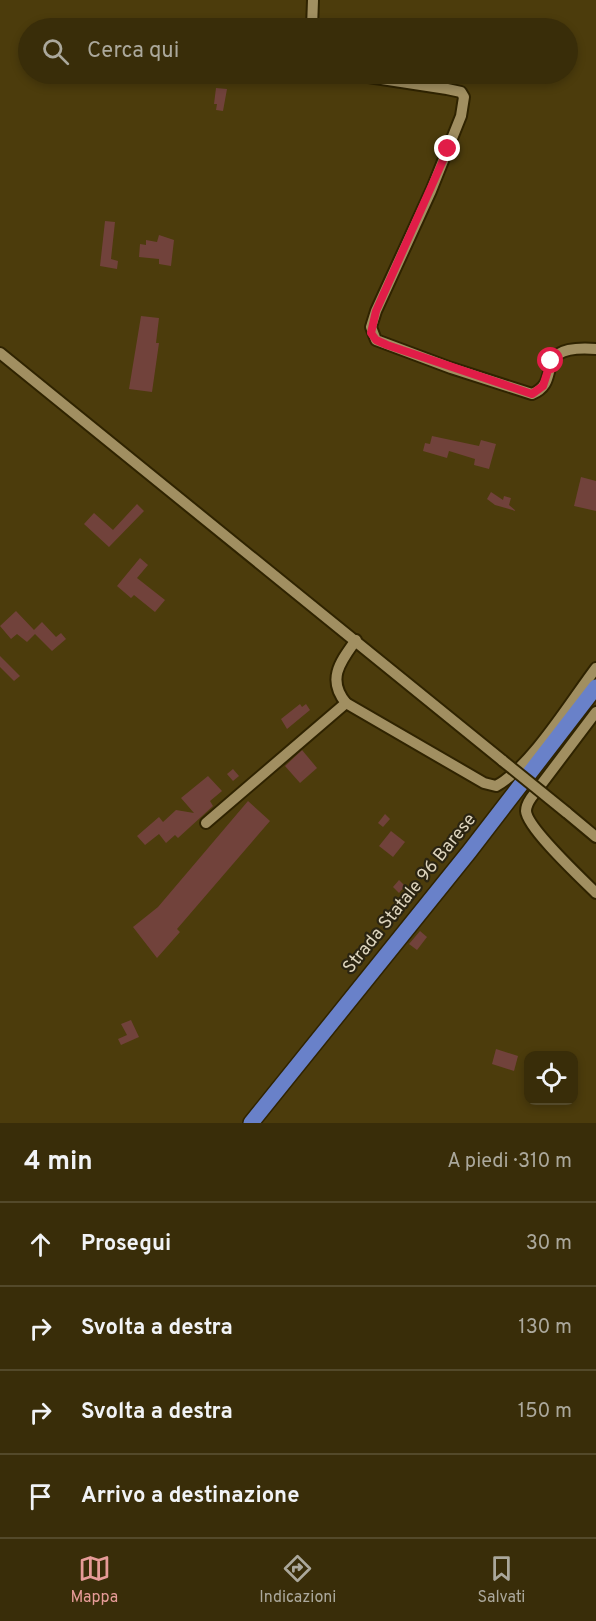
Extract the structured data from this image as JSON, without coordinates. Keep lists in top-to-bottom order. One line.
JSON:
{"streets":{"highway":["Strada Statale 96 Barese"]},"page":{"search":"Cerca qui","heading":["4 min","A piedi · 310 m"],"list":[["Prosegui","30 m"],["Svolta a destra","130 m"],["Svolta a destra","150 m"],"Arrivo a destinazione"],"nav":["Mappa","Indicazioni","Salvati"]}}
